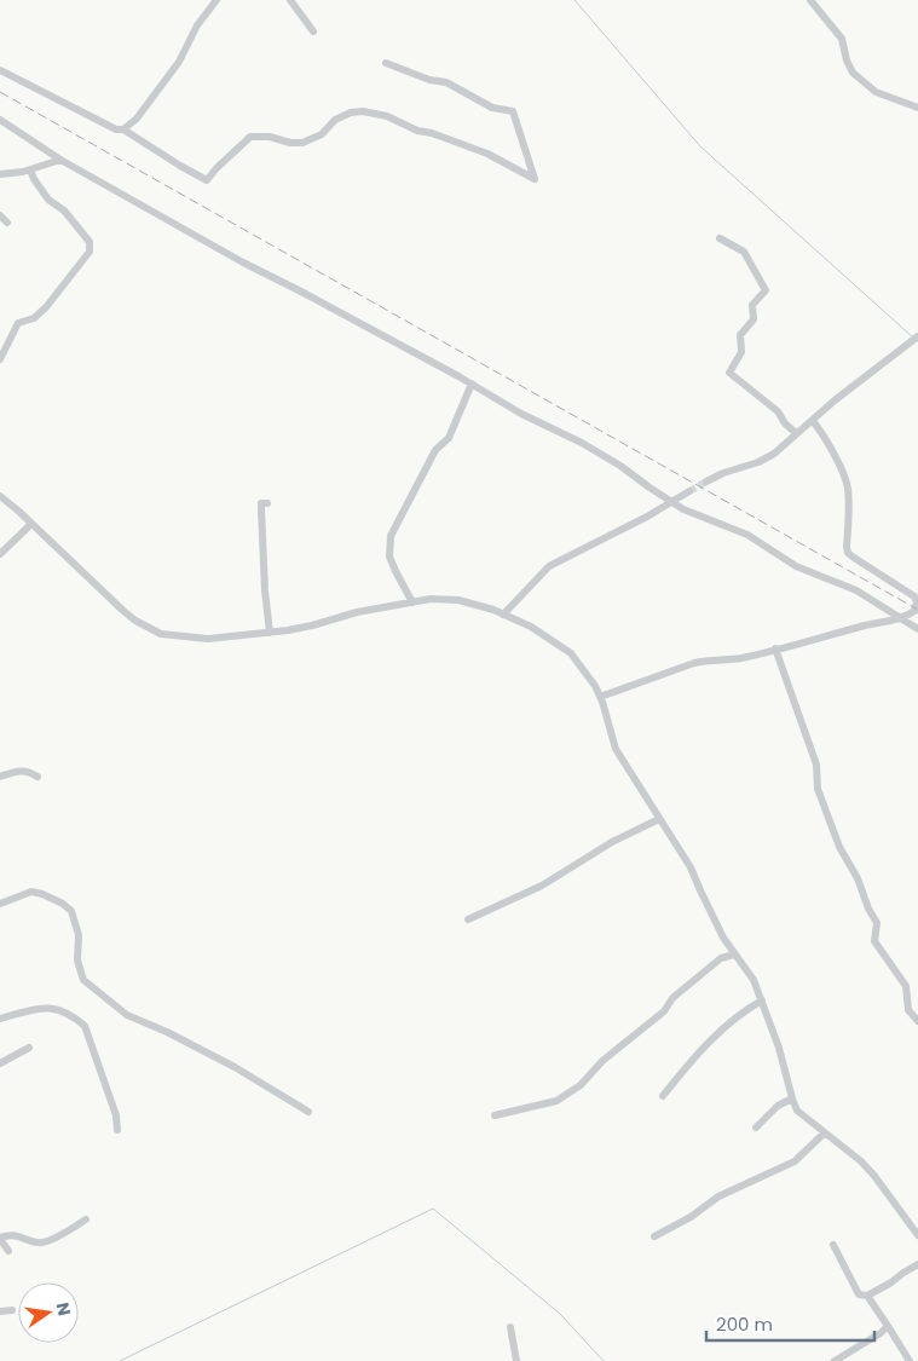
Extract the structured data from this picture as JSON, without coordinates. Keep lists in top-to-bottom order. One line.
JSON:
{"scale_bar":"200 m","north":"right"}
